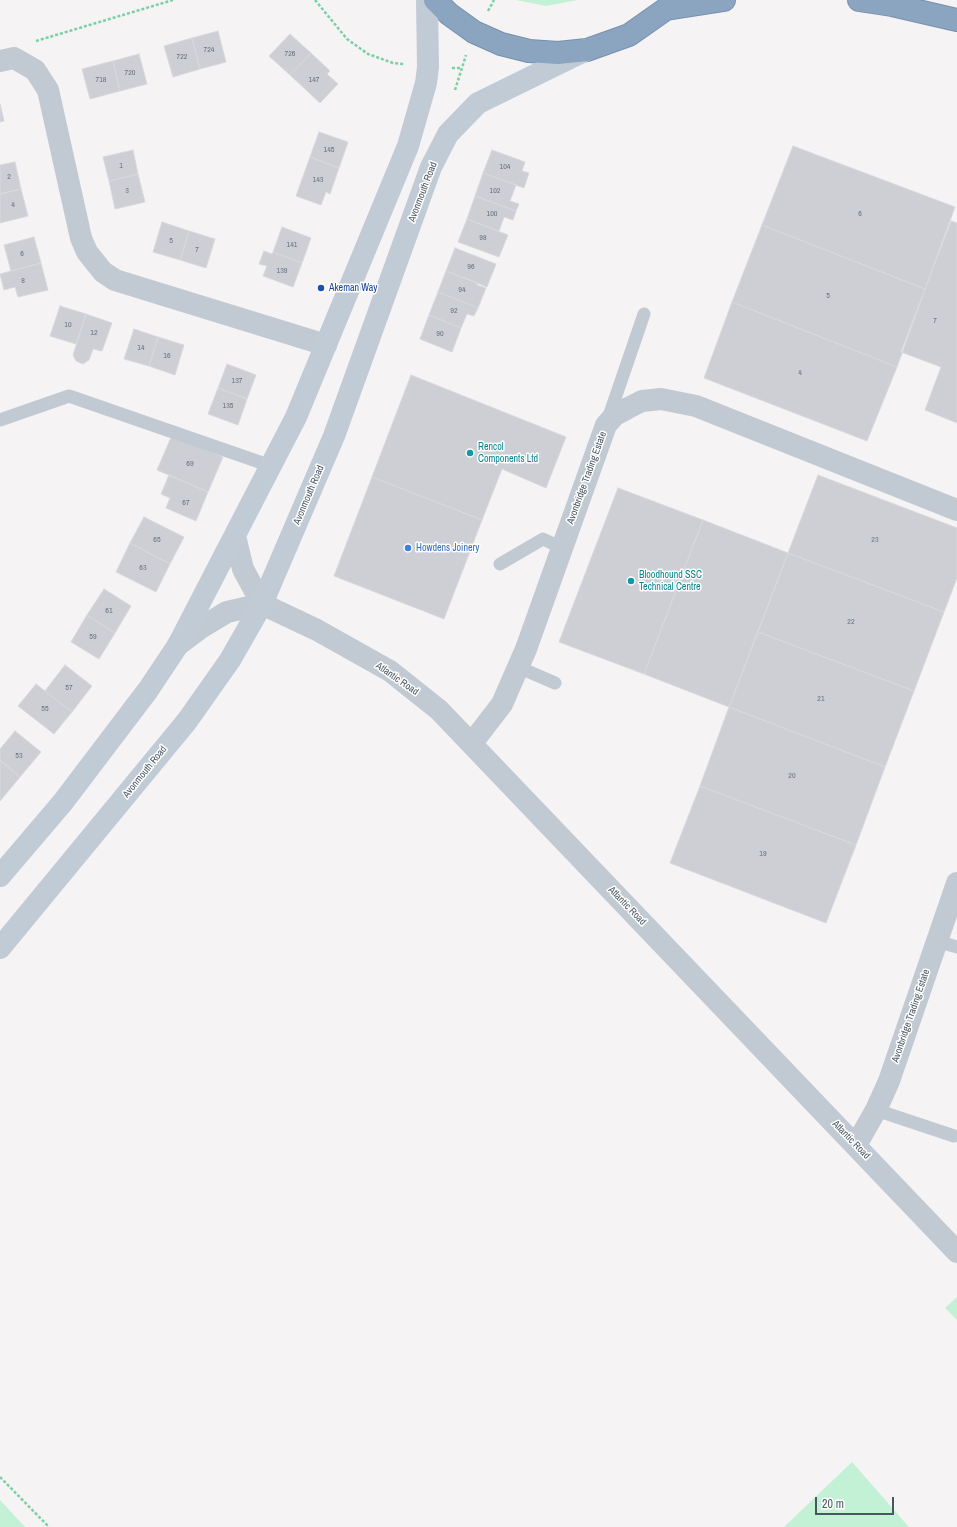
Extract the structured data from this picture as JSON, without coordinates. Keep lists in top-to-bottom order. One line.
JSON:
{"streets":{"main road":["Avonmouth Road"],"street":["Avonbridge Trading Estate","Atlantic Road"]},"crossings":[["Avonmouth Road","Atlantic Road"],["Avonbridge Trading Estate","Atlantic Road"]],"places":["Akeman Way","Rencol Components Ltd","Howdens Joinery","Bloodhound SSC Technical Centre"],"house_numbers":["724","726","722","720","718","147","145","1","104","2","143","3","102","4","100","6","98","5","141","7","6","96","139","8","94","5","92","7","10","12","90","14","16","4","137","135","69","67","65","23","63","61","22","59","57","21","55","53","20","19"],"scale_bar":"20 m"}
